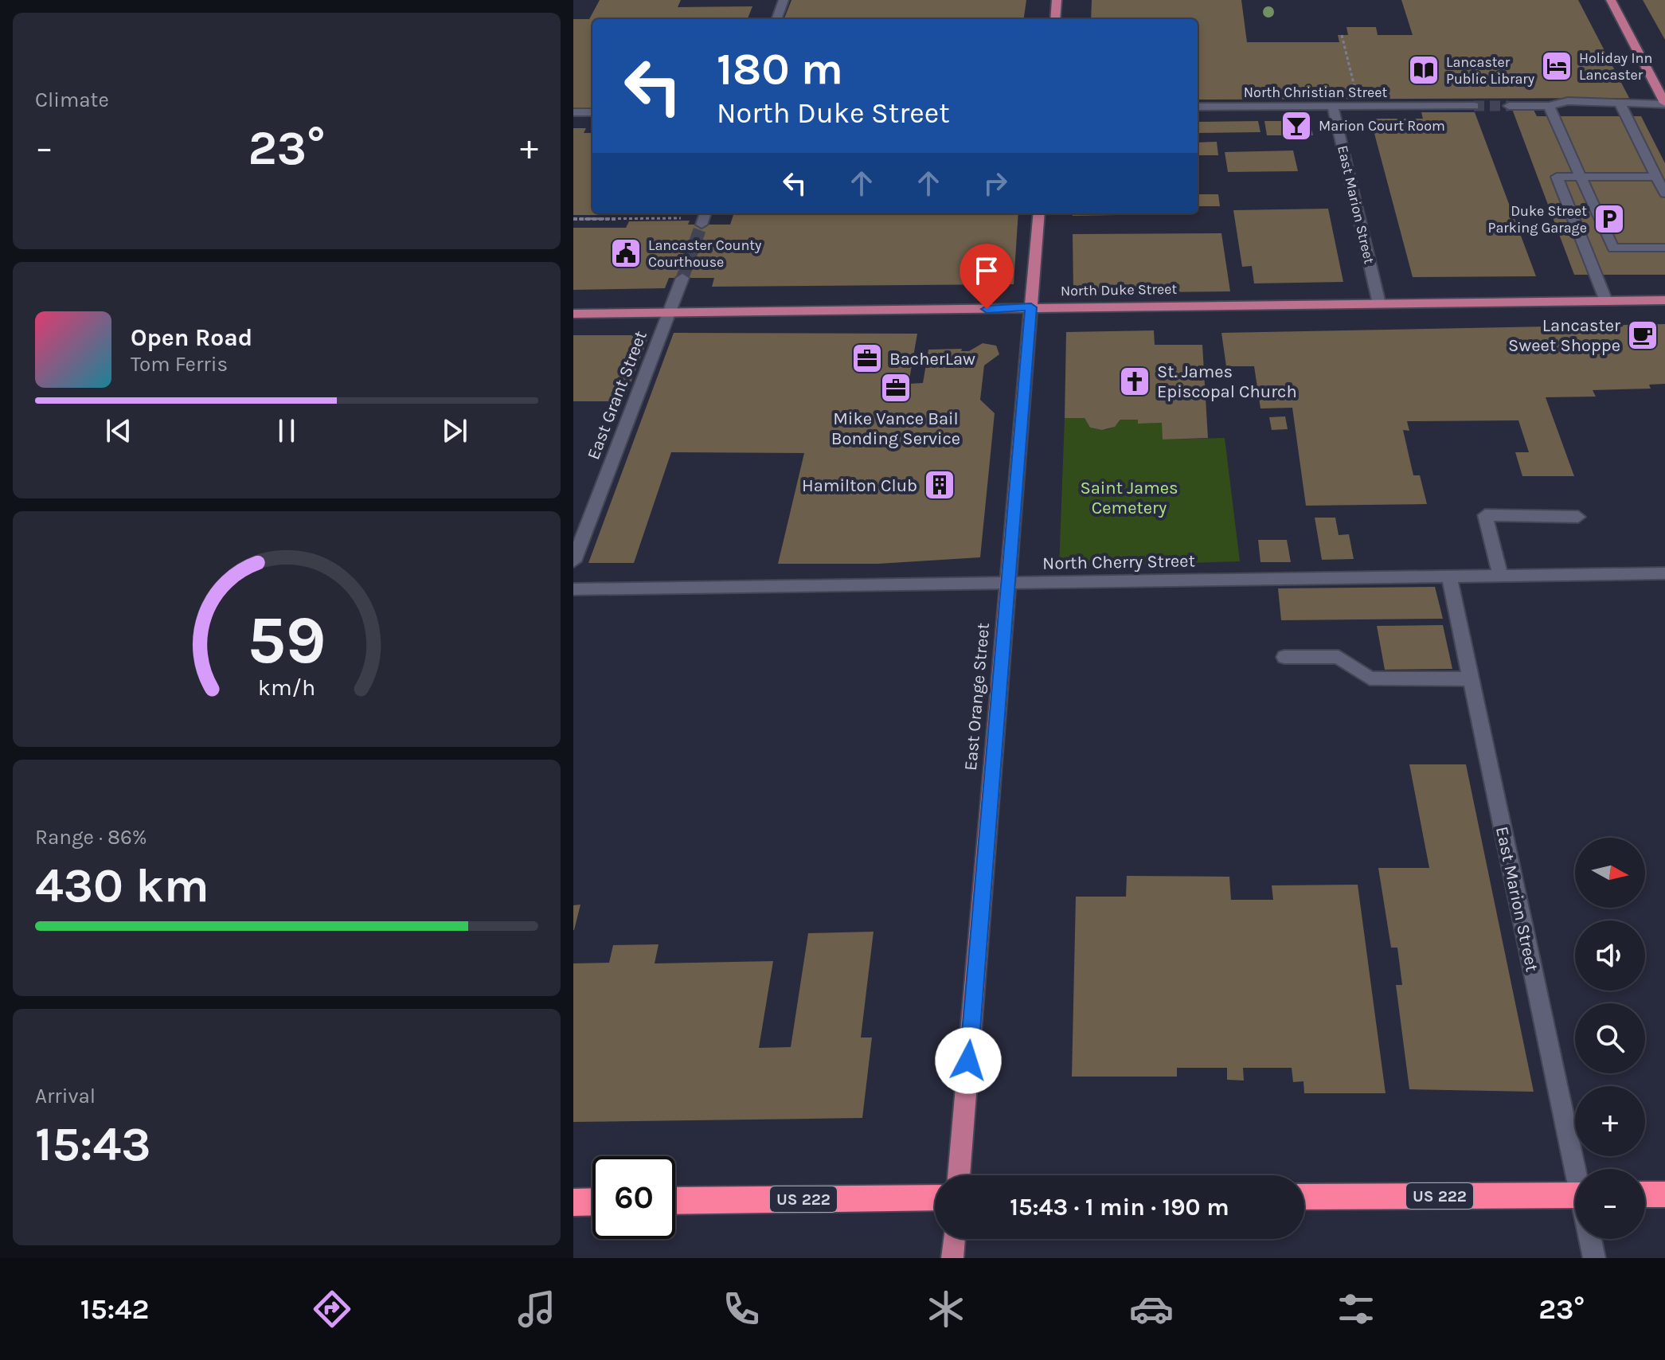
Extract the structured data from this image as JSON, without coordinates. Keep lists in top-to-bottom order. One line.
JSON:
{"streets":{"highway":["US 222"],"main road":["North Duke Street","East Orange Street"],"street":["North Christian Street","East Marion Street","East Grant Street","North Cherry Street"]},"crossings":[["North Christian Street","East Marion Street"],["East Marion Street","North Duke Street"],["East Marion Street","North Cherry Street"],["North Duke Street","East Grant Street"],["North Duke Street","East Orange Street"],["North Cherry Street","East Orange Street"]],"parks":["Saint James Cemetery"],"places":{"hotel":["Holiday Inn Lancaster"],"library":["Lancaster Public Library"],"bar":["Marion Court Room"],"parking":["Duke Street Parking Garage"],"public building":["Lancaster County Courthouse"],"cafe":["Lancaster Sweet Shoppe"],"office":["BacherLaw","Mike Vance Bail Bonding Service"],"church":["St. James Episcopal Church"],"building":["Hamilton Club"]},"north":"right","page":{"tile":["Climate",["Range · 86%","430 km"],["Arrival","15:43"]],"turn":["180 m","North Duke Street"],"heat":["−","23°","+"],"song":["Open Road","Tom Ferris"],"map_buttons":["+","−"],"limit":"60","trip":"15:43 · 1 min · 190 m","tabs":["15:42","23°"],"gauge":["59","km/h"]}}
